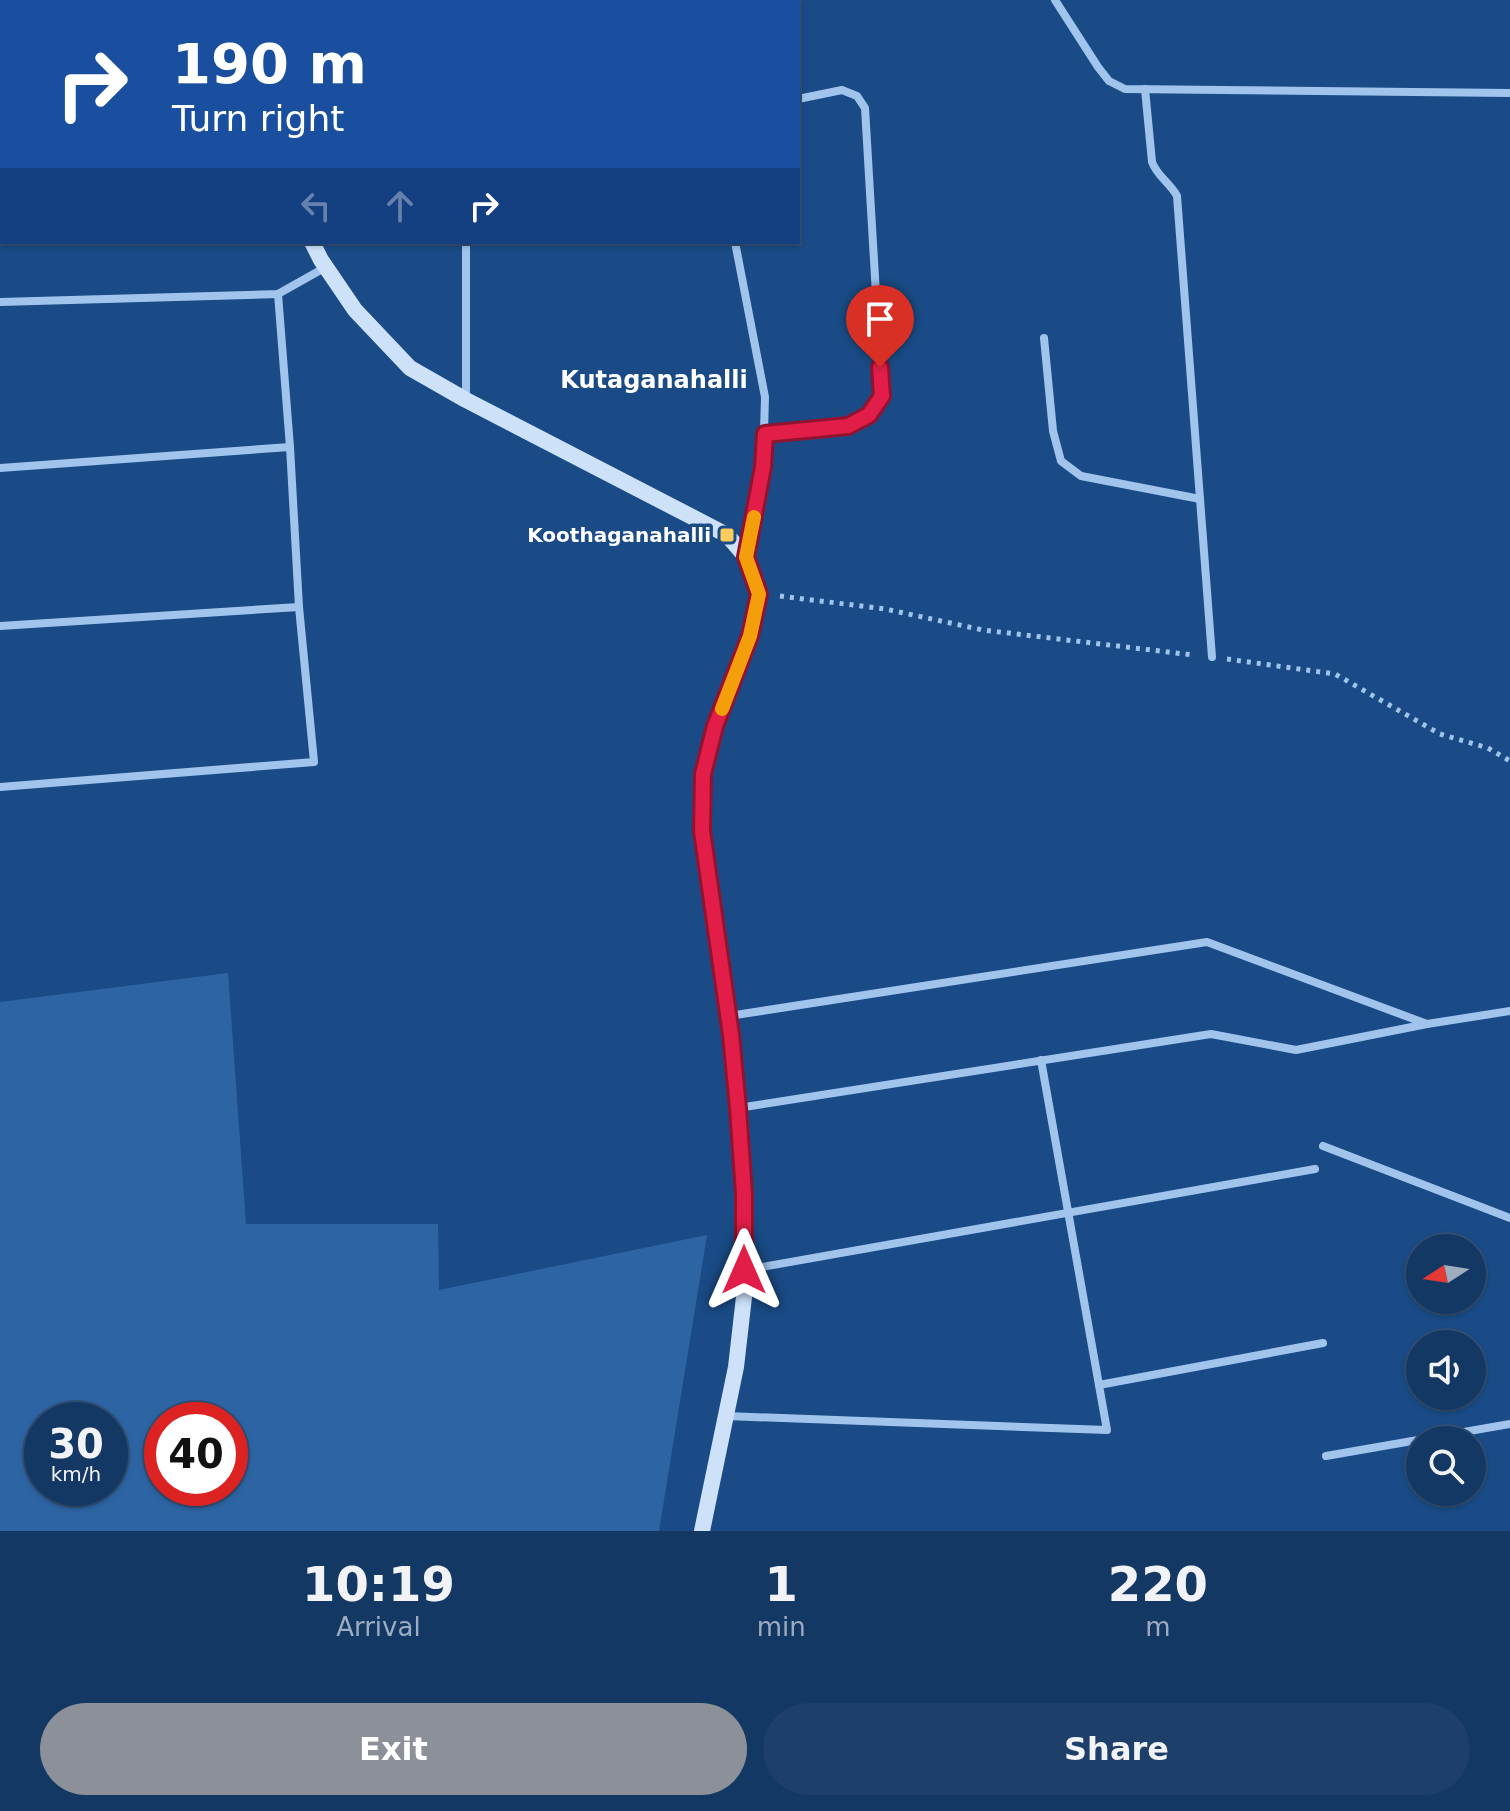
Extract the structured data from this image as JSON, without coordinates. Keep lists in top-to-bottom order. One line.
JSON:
{"districts":["Kutaganahalli"],"places":{"transit":["Koothaganahalli"]},"north":"left","page":{"turn":["190 m","Turn right"],"speed":"30 km/h","limit":"40","eta":["10:19","Arrival","1","min","220","m"],"buttons":["Exit","Share"]}}
